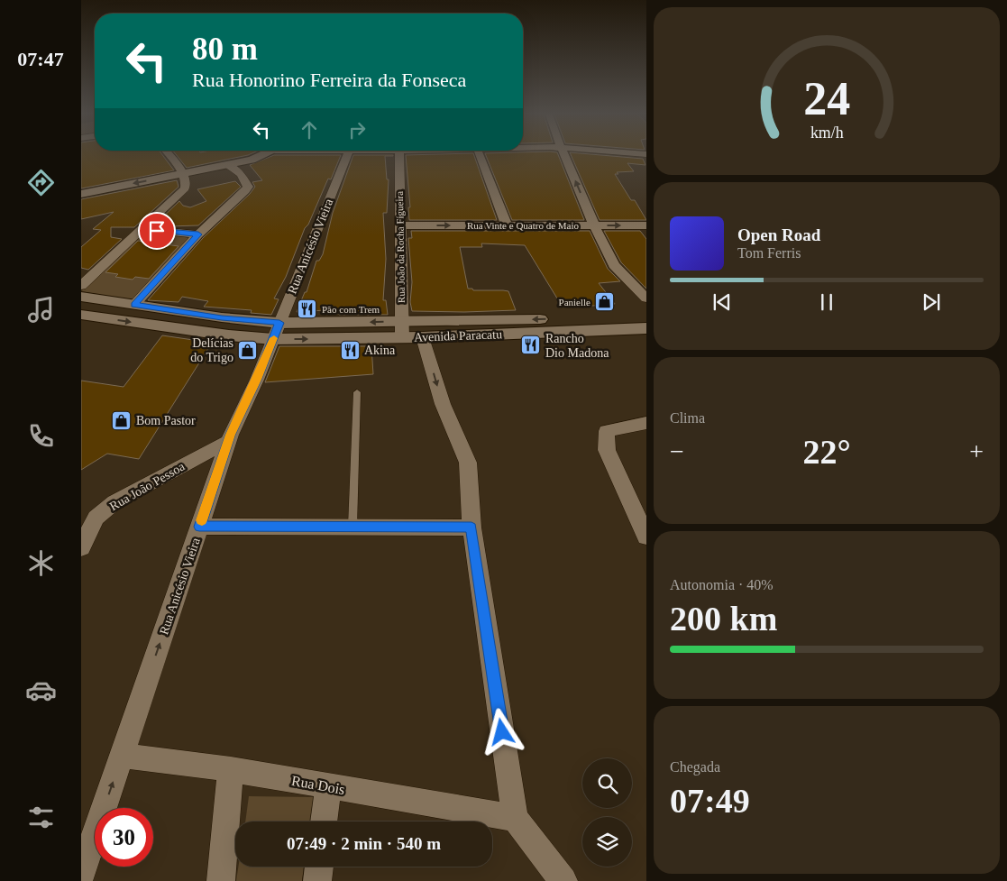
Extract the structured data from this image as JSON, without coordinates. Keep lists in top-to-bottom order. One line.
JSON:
{"streets":{"street":["Rua Vinte e Quatro de Maio","Rua Anicésio Vieira","Rua João da Rocha Figueira","Avenida Paracatu","Rua João Pessoa","Rua Dois"]},"crossings":[["Rua Vinte e Quatro de Maio","Rua João da Rocha Figueira"],["Rua Anicésio Vieira","Avenida Paracatu"],["Rua Anicésio Vieira","Rua João Pessoa"],["Rua Anicésio Vieira","Rua Dois"],["Rua João da Rocha Figueira","Avenida Paracatu"]],"one_way":["Rua Vinte e Quatro de Maio"],"places":{"shop":["Panielle","Delícias do Trigo","Bom Pastor"],"restaurant":["Pão com Trem","Rancho Dio Madona","Akina"]},"page":{"tabs":"07:47","turn":["80 m","Rua Honorino Ferreira da Fonseca"],"song":["Open Road","Tom Ferris"],"tile":["Clima",["Autonomia · 40%","200 km"],["Chegada","07:49"]],"heat":["−","22°","+"],"limit":"30","trip":"07:49 · 2 min · 540 m","gauge":["24","km/h"]}}
